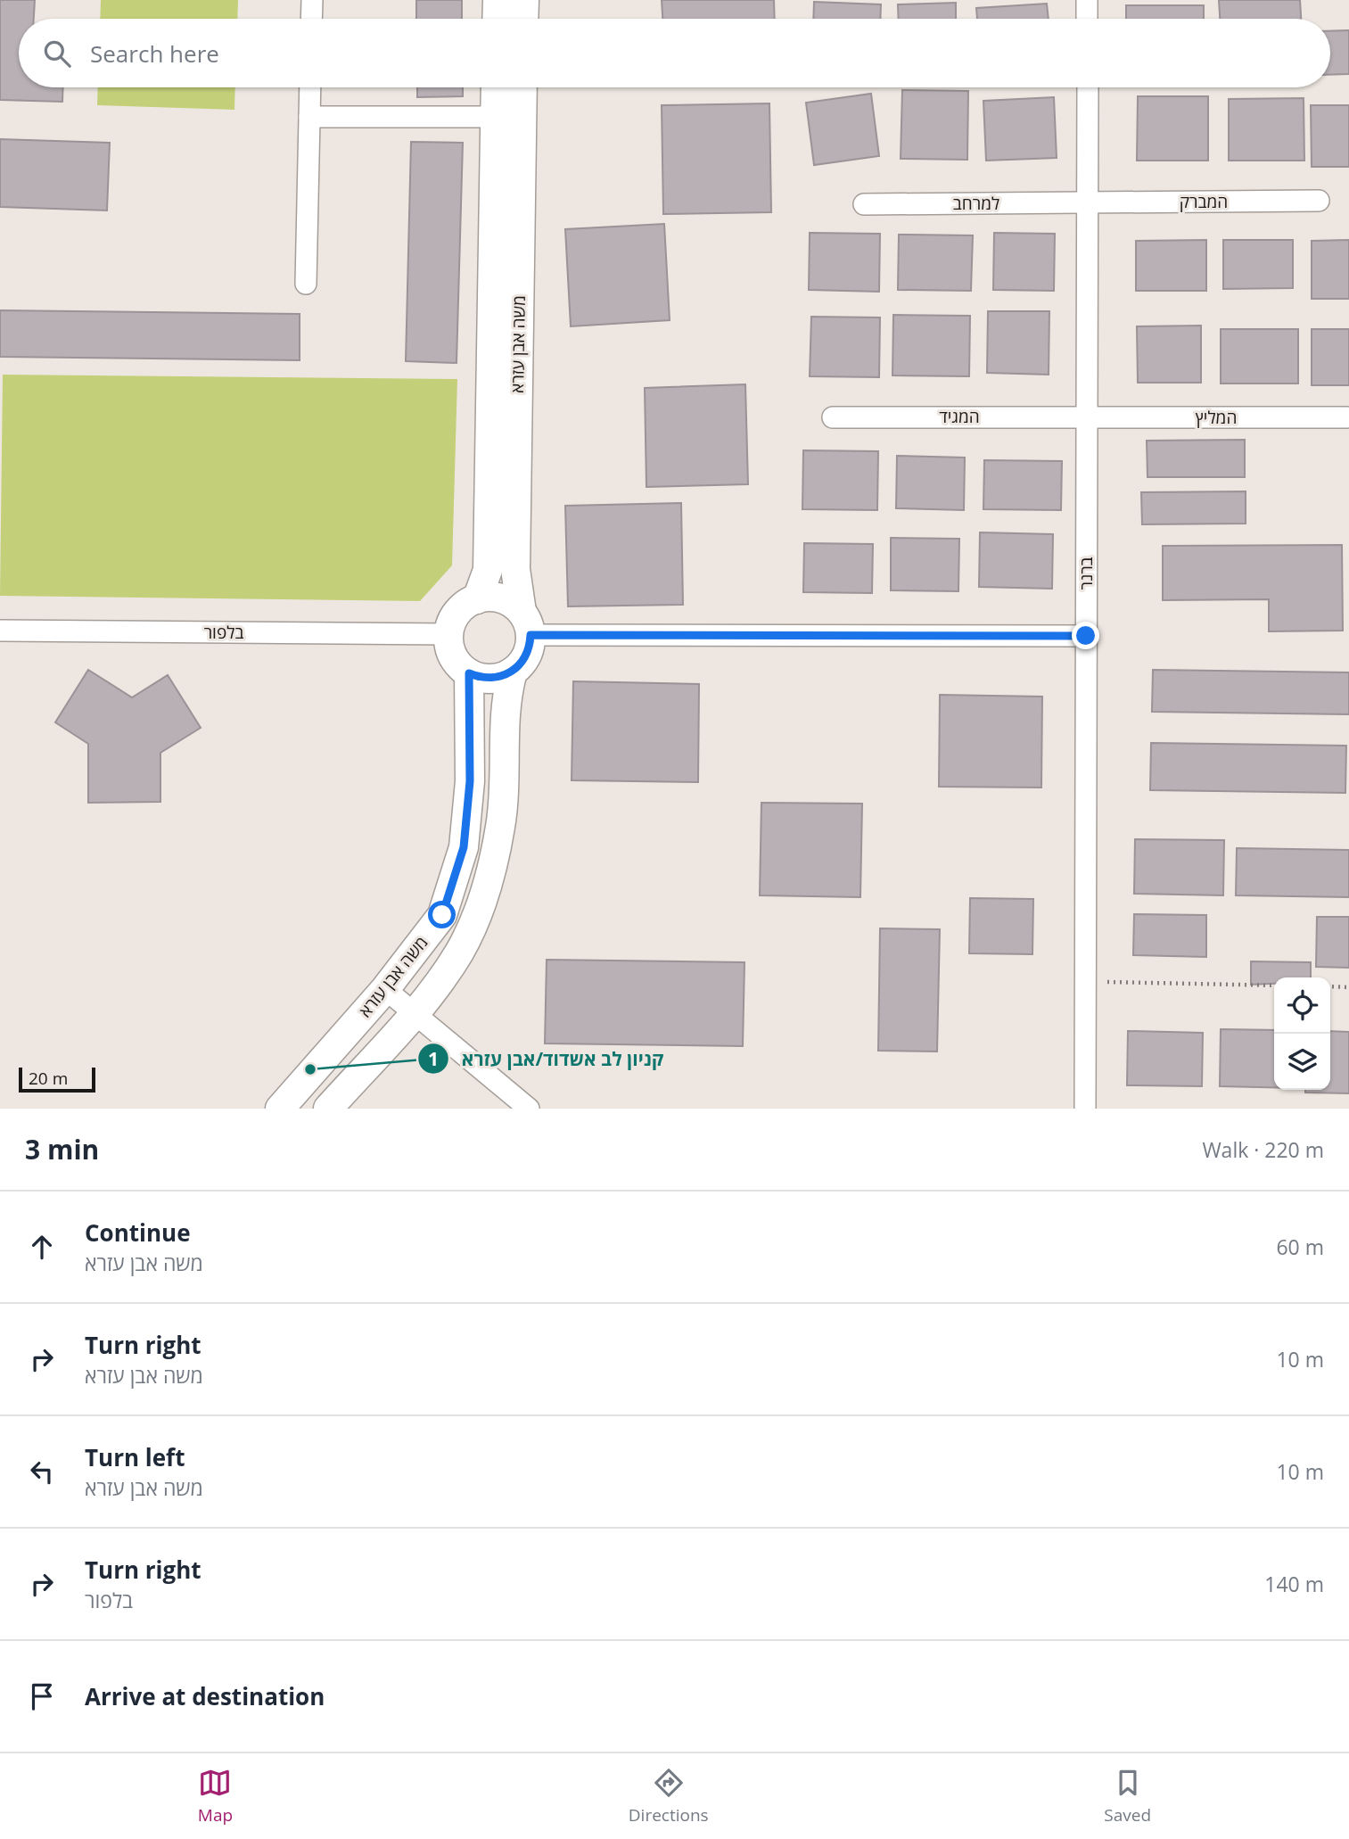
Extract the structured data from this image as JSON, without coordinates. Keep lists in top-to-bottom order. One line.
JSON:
{"streets":{"street":["המברק","למרחב","משה אבן עזרא","המגיד","המליץ","ברנר","בלפור"]},"crossings":[["המברק","למרחב"],["המברק","ברנר"],["למרחב","ברנר"],["משה אבן עזרא","בלפור"],["המגיד","המליץ"],["המגיד","ברנר"],["המליץ","ברנר"]],"places":["קניון לב אשדוד/אבן עזרא"],"scale_bar":"20 m","page":{"search":"Search here","scale":"20 m","heading":["3 min","Walk · 220 m"],"list":[["Continue","משה אבן עזרא","60 m"],["Turn right","משה אבן עזרא","10 m"],["Turn left","משה אבן עזרא","10 m"],["Turn right","בלפור","140 m"],"Arrive at destination"],"nav":["Map","Directions","Saved"]}}
